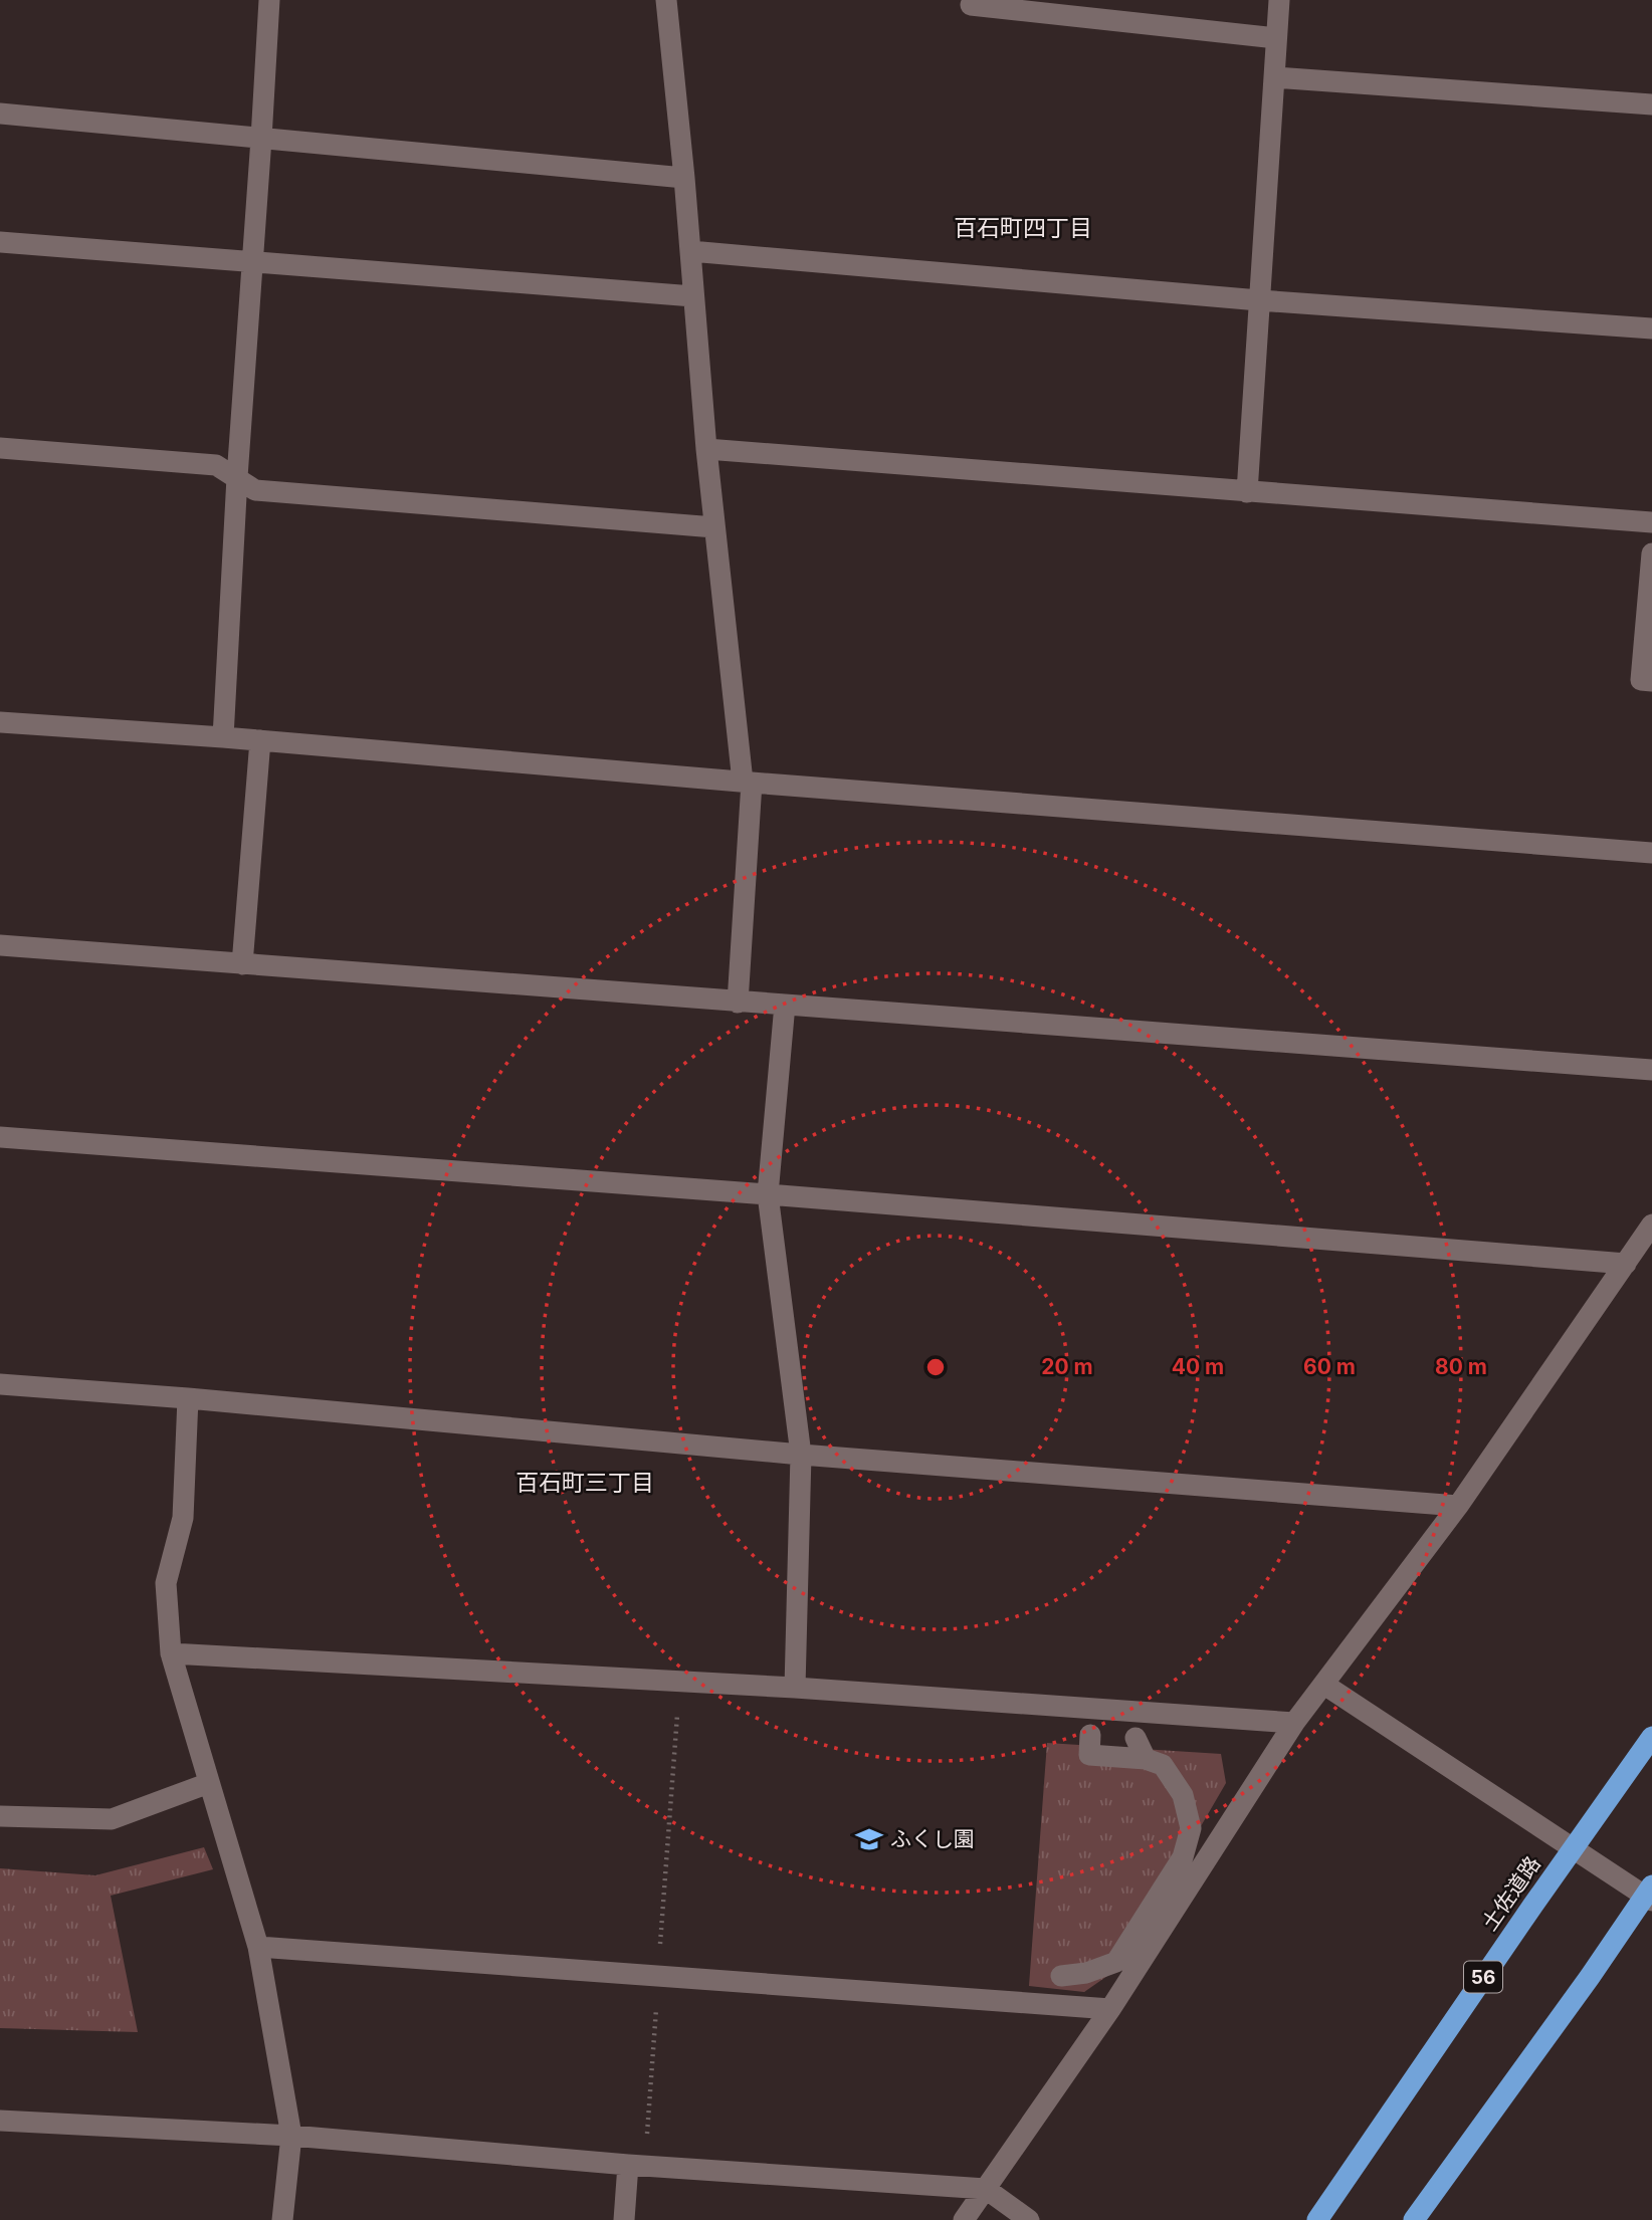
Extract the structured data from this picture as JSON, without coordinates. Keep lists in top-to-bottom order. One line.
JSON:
{"streets":{"highway":["土佐道路","56"]},"districts":["百石町四丁目","百石町三丁目"],"places":{"school or university":["ふくし園"]},"rings":["20 m","40 m","60 m","80 m"]}
